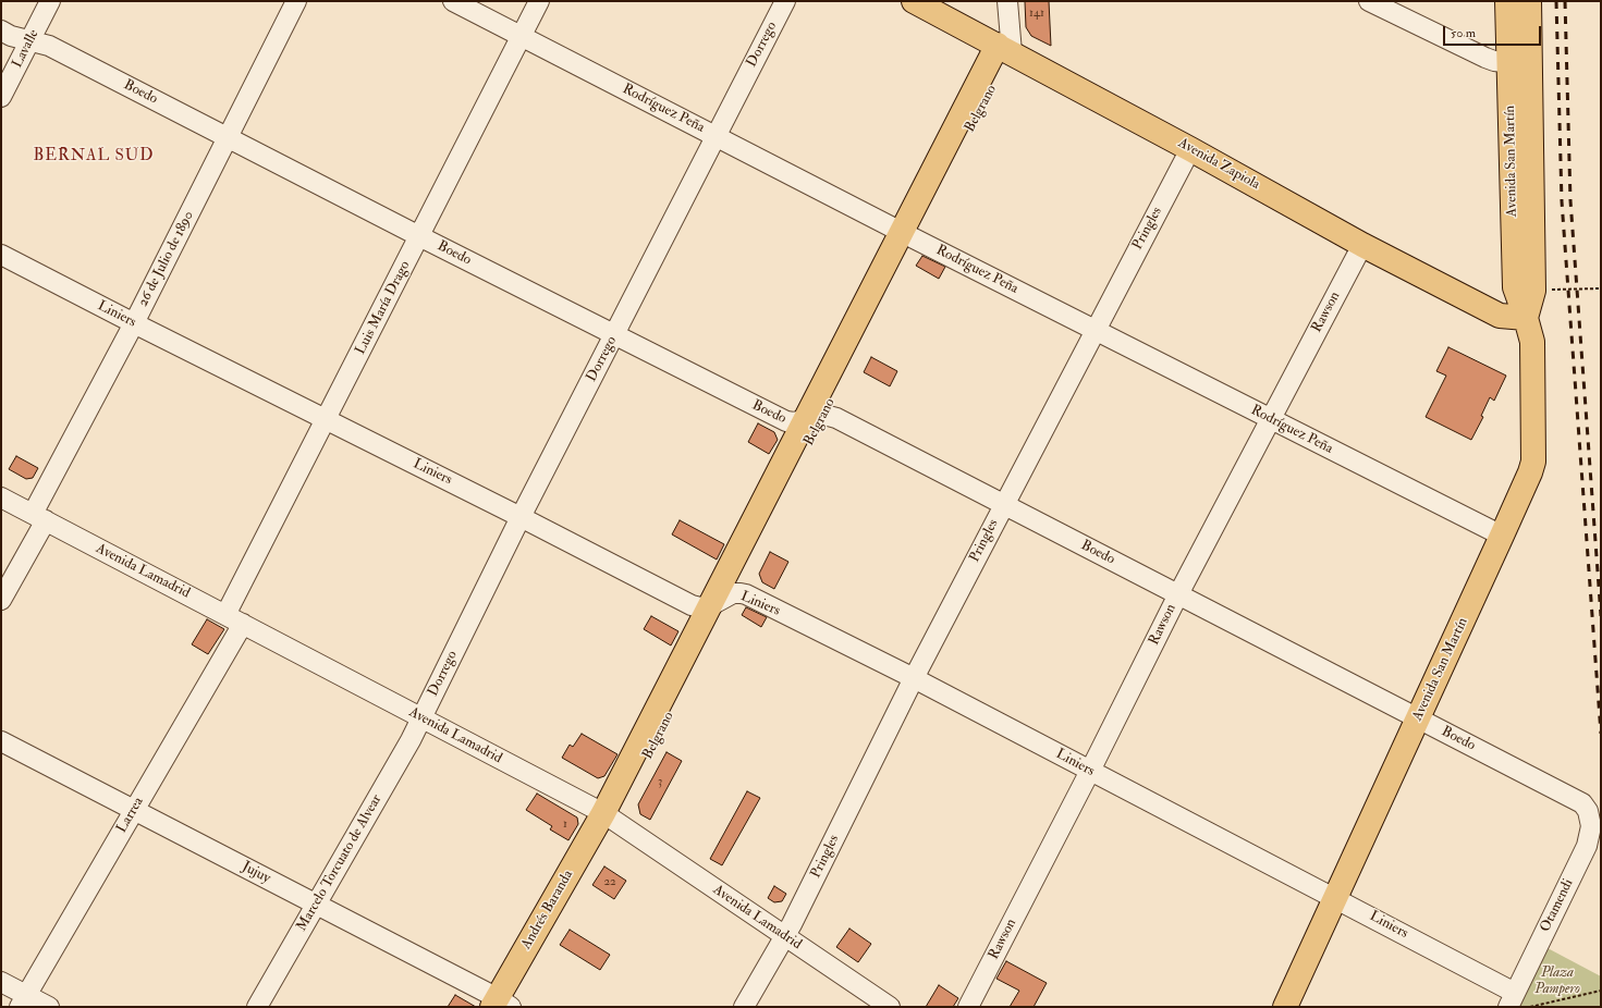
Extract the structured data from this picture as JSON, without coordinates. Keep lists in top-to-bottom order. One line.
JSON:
{"streets":{"main road":["Belgrano","Avenida San Martín","Avenida Zapiola","Andrés Baranda"],"street":["Dorrego","Lavalle","Boedo","Rodríguez Peña","Pringles","26 de Julio de 1890","Luis María Drago","Rawson","Liniers","Avenida Lamadrid","Larrea","Marcelo Torcuato de Alvear","Jujuy","Otamendi"]},"crossings":[["Dorrego","Boedo"],["Dorrego","Rodríguez Peña"],["Dorrego","Liniers"],["Dorrego","Avenida Lamadrid"],["Dorrego","Marcelo Torcuato de Alvear"],["Lavalle","Boedo"],["Boedo","Belgrano"],["Boedo","Avenida San Martín"],["Boedo","Pringles"],["Boedo","26 de Julio de 1890"],["Boedo","Luis María Drago"],["Boedo","Rawson"],["Boedo","Otamendi"],["Rodríguez Peña","Belgrano"],["Rodríguez Peña","Avenida San Martín"],["Rodríguez Peña","Pringles"],["Rodríguez Peña","Luis María Drago"],["Rodríguez Peña","Rawson"],["Belgrano","Avenida Zapiola"],["Belgrano","Liniers"],["Belgrano","Avenida Lamadrid"],["Belgrano","Andrés Baranda"],["Avenida San Martín","Avenida Zapiola"],["Avenida San Martín","Liniers"],["Avenida Zapiola","Pringles"],["Avenida Zapiola","Rawson"],["Pringles","Liniers"],["Pringles","Avenida Lamadrid"],["26 de Julio de 1890","Liniers"],["26 de Julio de 1890","Avenida Lamadrid"],["Luis María Drago","Liniers"],["Luis María Drago","Avenida Lamadrid"],["Luis María Drago","Larrea"],["Rawson","Liniers"],["Liniers","Otamendi"],["Avenida Lamadrid","Larrea"],["Avenida Lamadrid","Marcelo Torcuato de Alvear"],["Avenida Lamadrid","Andrés Baranda"],["Larrea","Jujuy"],["Marcelo Torcuato de Alvear","Jujuy"],["Jujuy","Andrés Baranda"]],"districts":["BERNAL SUD"],"parks":["Plaza Pampero"],"house_numbers":["141","3","1","22"],"scale_bar":"50 m"}
